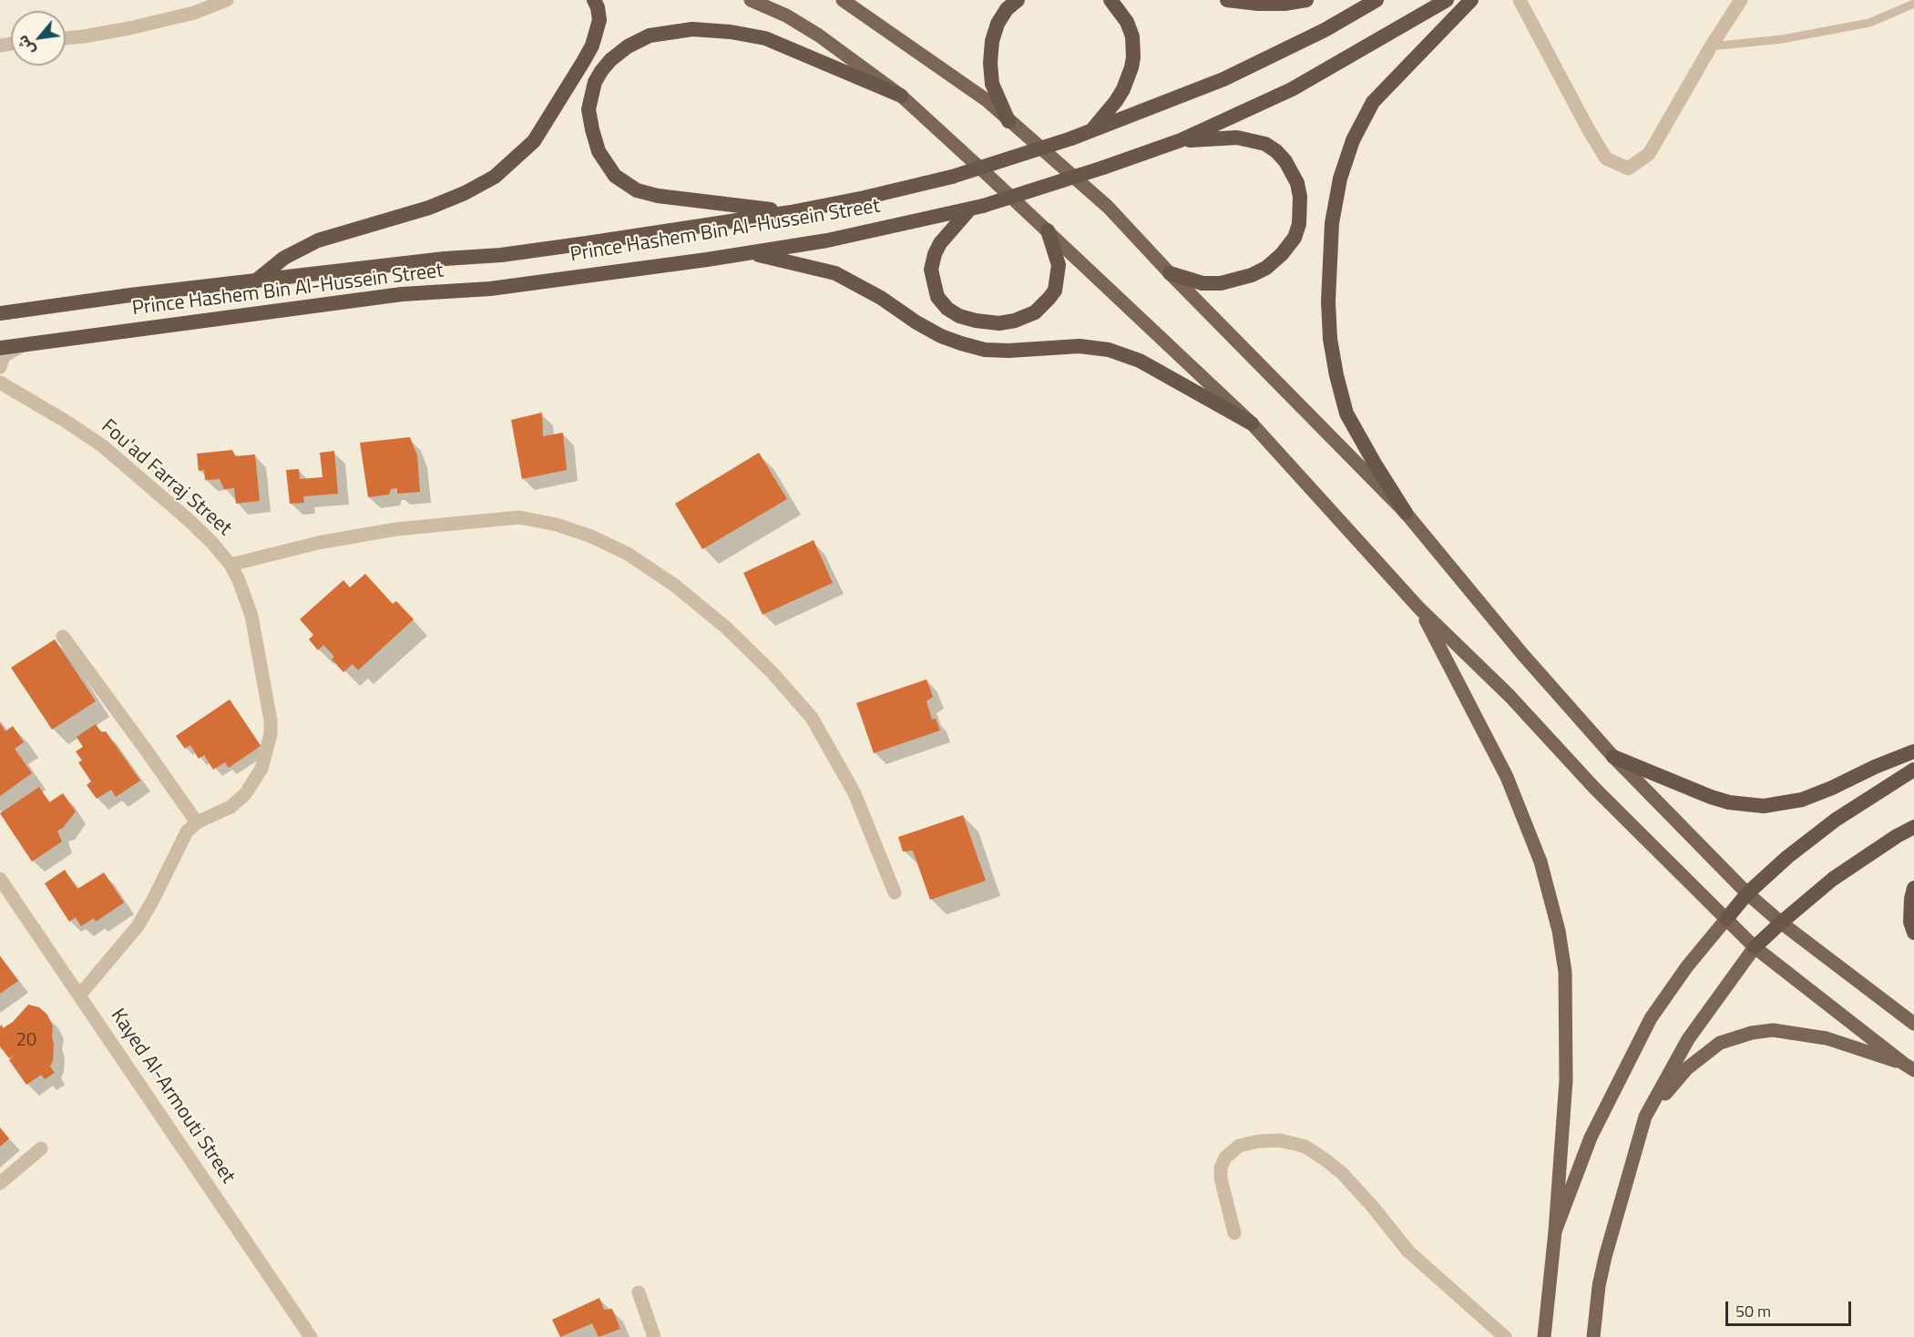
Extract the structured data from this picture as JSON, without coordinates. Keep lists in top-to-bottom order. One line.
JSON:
{"streets":{"highway":["Prince Hashem Bin Al-Hussein Street"],"street":["Fou'ad Farraj Street","Kayed Al-Armouti Street"]},"crossings":[["Fou'ad Farraj Street","Kayed Al-Armouti Street"]],"house_numbers":["20"],"scale_bar":"50 m","north":"bottom left"}
